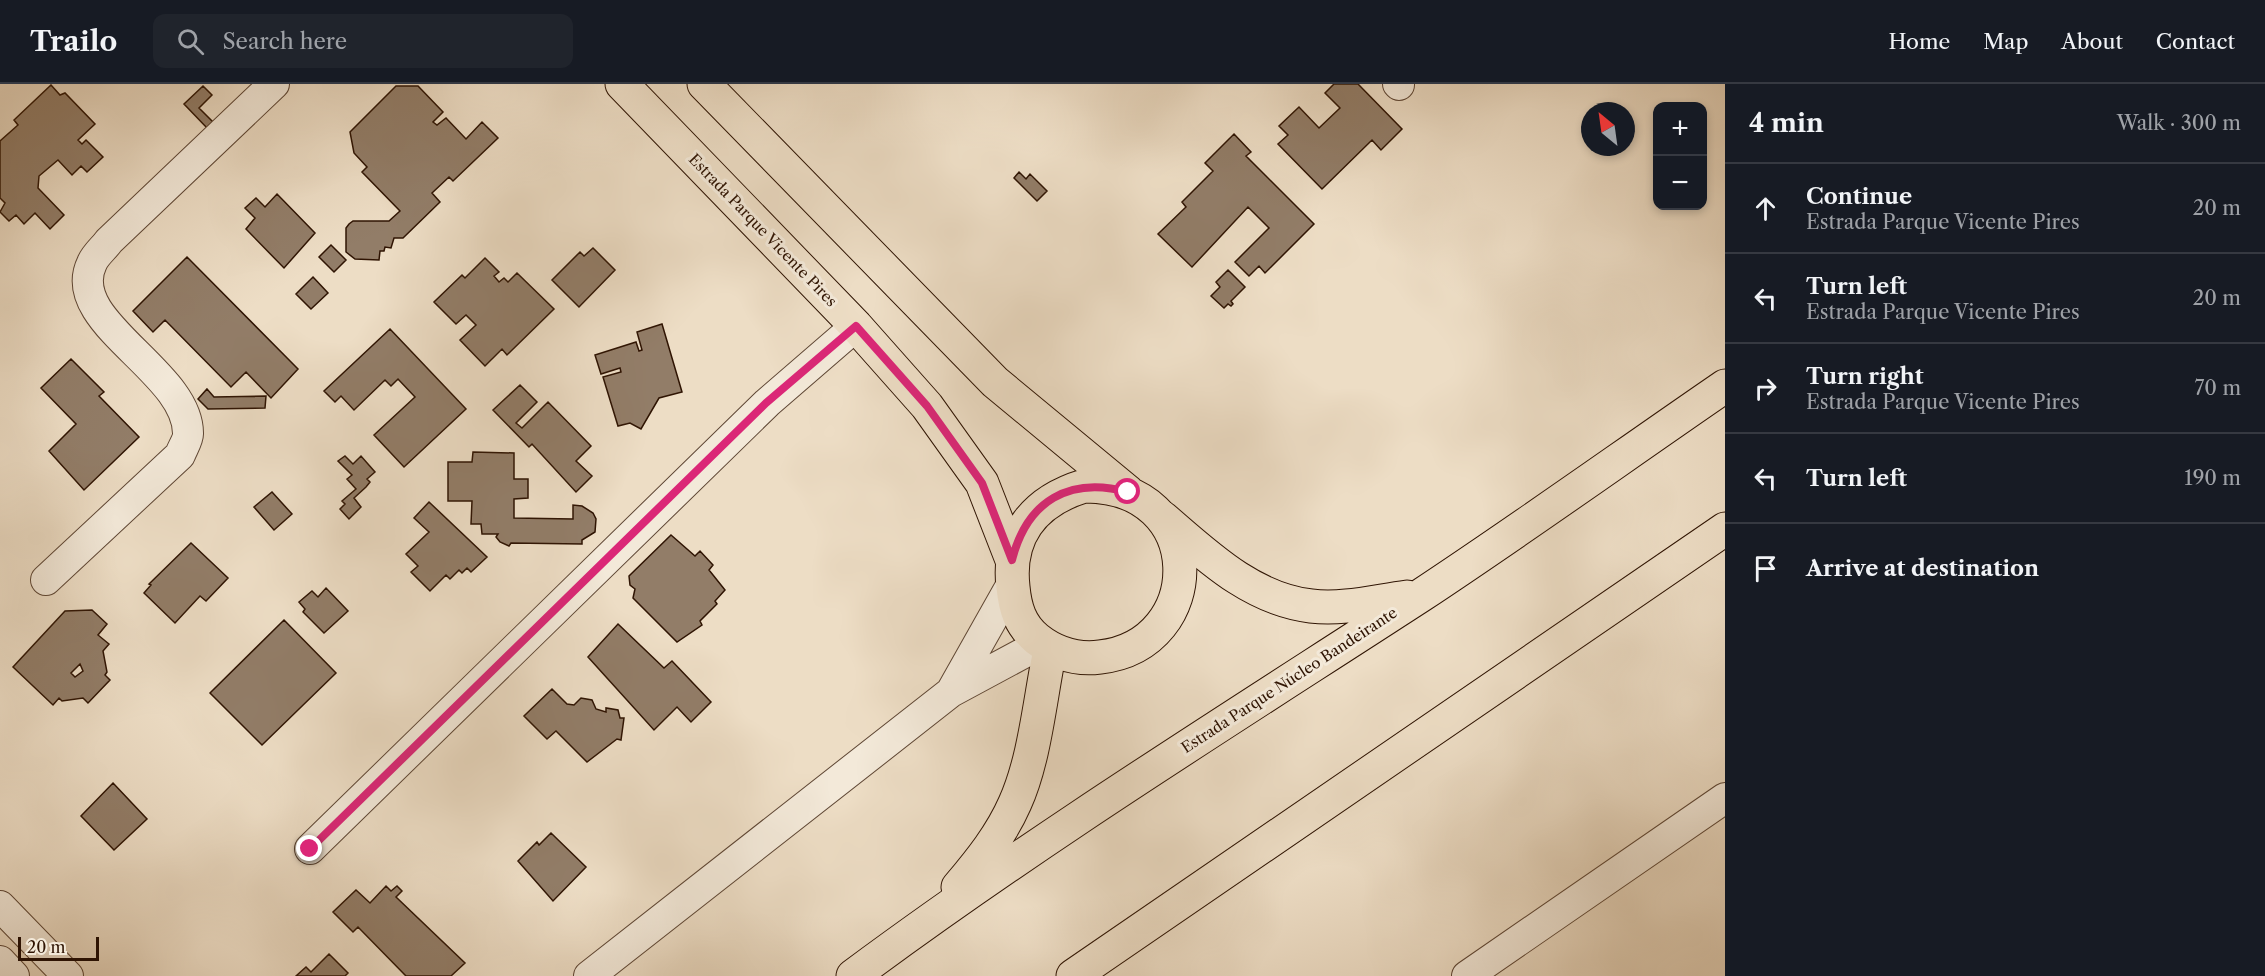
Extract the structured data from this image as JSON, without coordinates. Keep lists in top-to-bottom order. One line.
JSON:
{"streets":{"main road":["Estrada Parque Vicente Pires","Estrada Parque Núcleo Bandeirante"]},"scale_bar":"20 m","north":"top left","page":{"header":"Trailo","search":"Search here","nav":["Home","Map","About","Contact"],"heading":["4 min","Walk · 300 m"],"map_buttons":["+","−"],"list":[["Continue","Estrada Parque Vicente Pires","20 m"],["Turn left","Estrada Parque Vicente Pires","20 m"],["Turn right","Estrada Parque Vicente Pires","70 m"],["Turn left","190 m"],"Arrive at destination"],"scale":"20 m"}}
